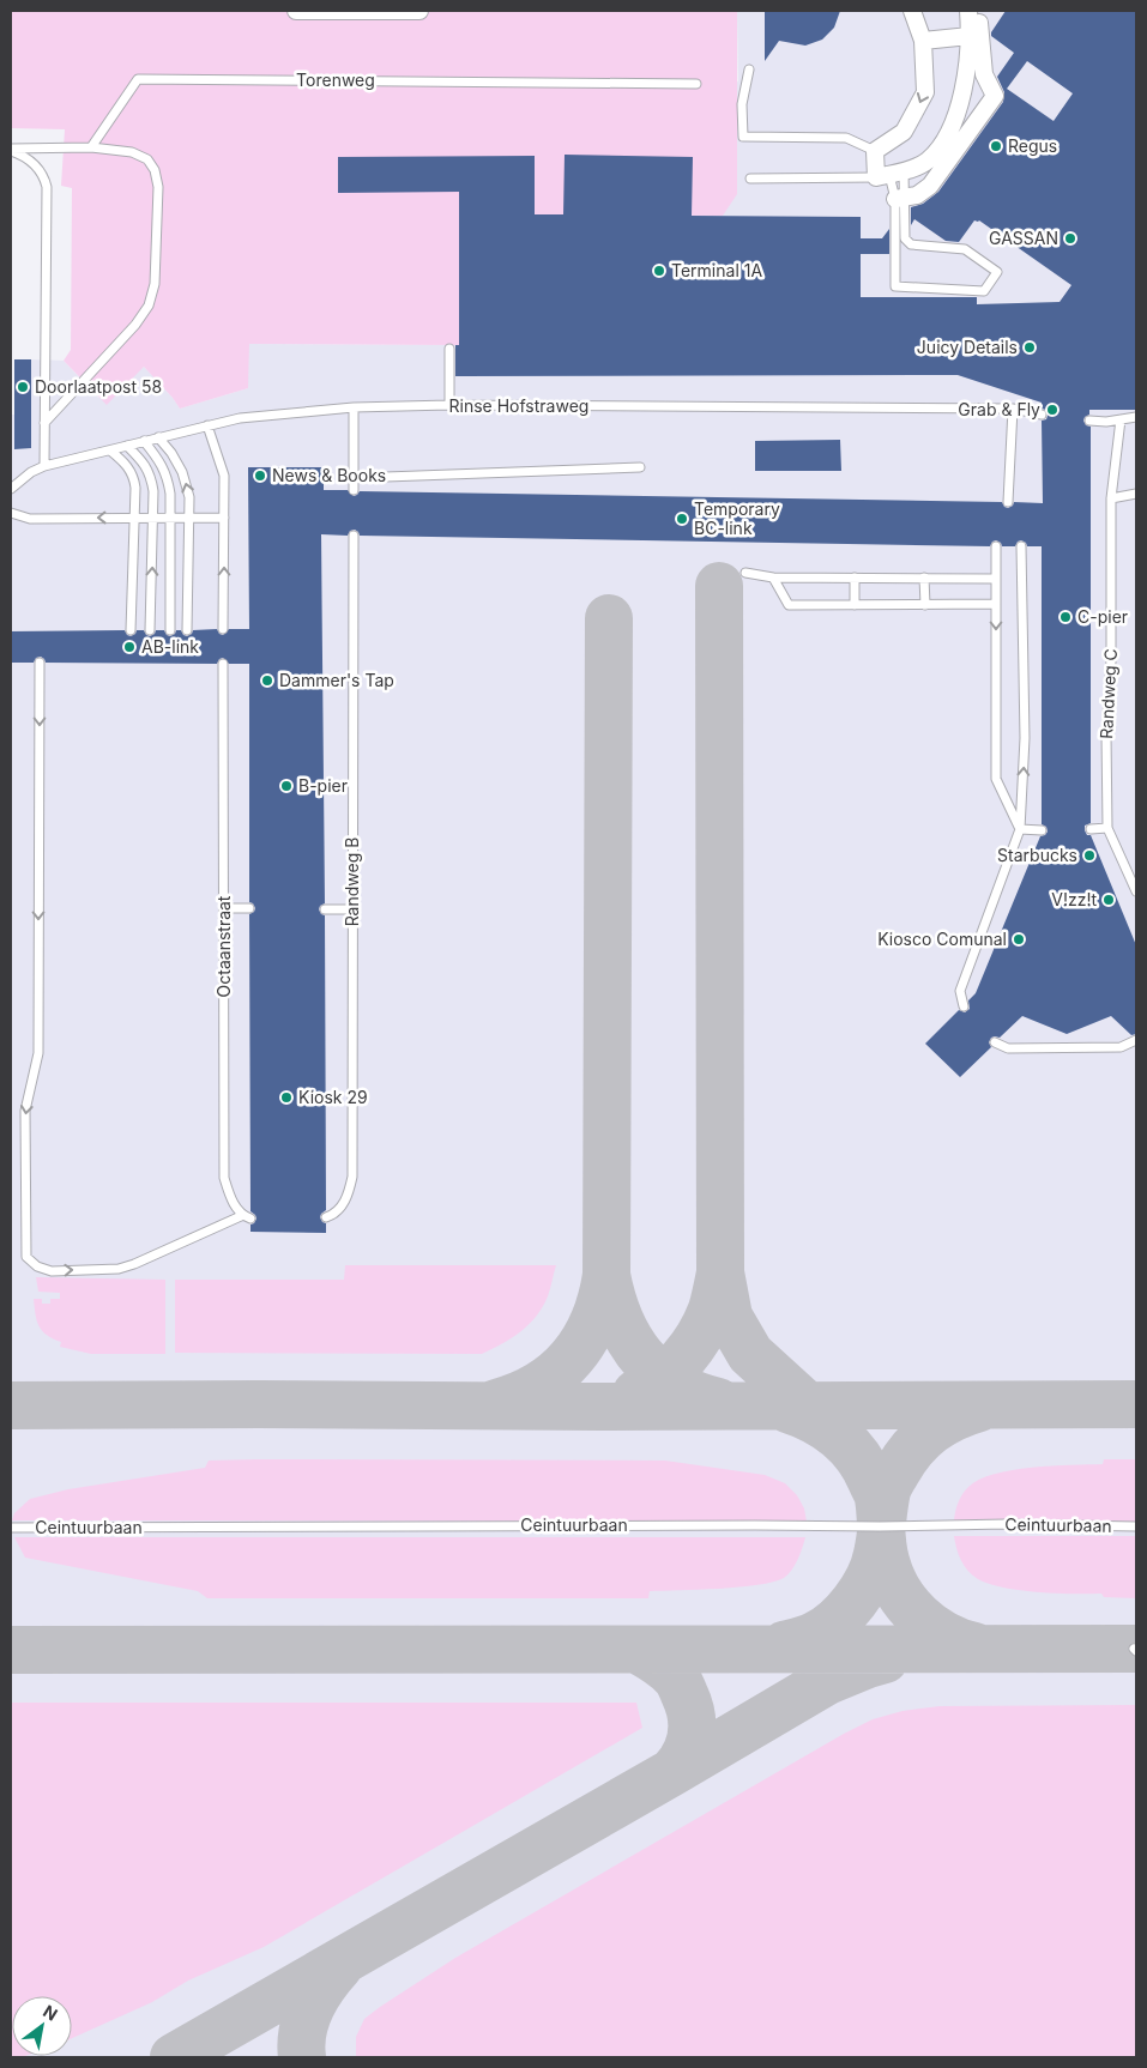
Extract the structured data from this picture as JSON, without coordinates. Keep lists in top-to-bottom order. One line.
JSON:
{"streets":{"lane":["Torenweg","Rinse Hofstraweg","Randweg C","Randweg B","Octaanstraat","Ceintuurbaan"]},"places":["Regus","GASSAN","Terminal 1A","Juicy Details","Doorlaatpost 58","Grab & Fly","News & Books","Temporary BC-link","C-pier","AB-link","Dammer's Tap","B-pier","Starbucks","V!zz!t","Kiosco Comunal","Kiosk 29"],"north":"top right"}
